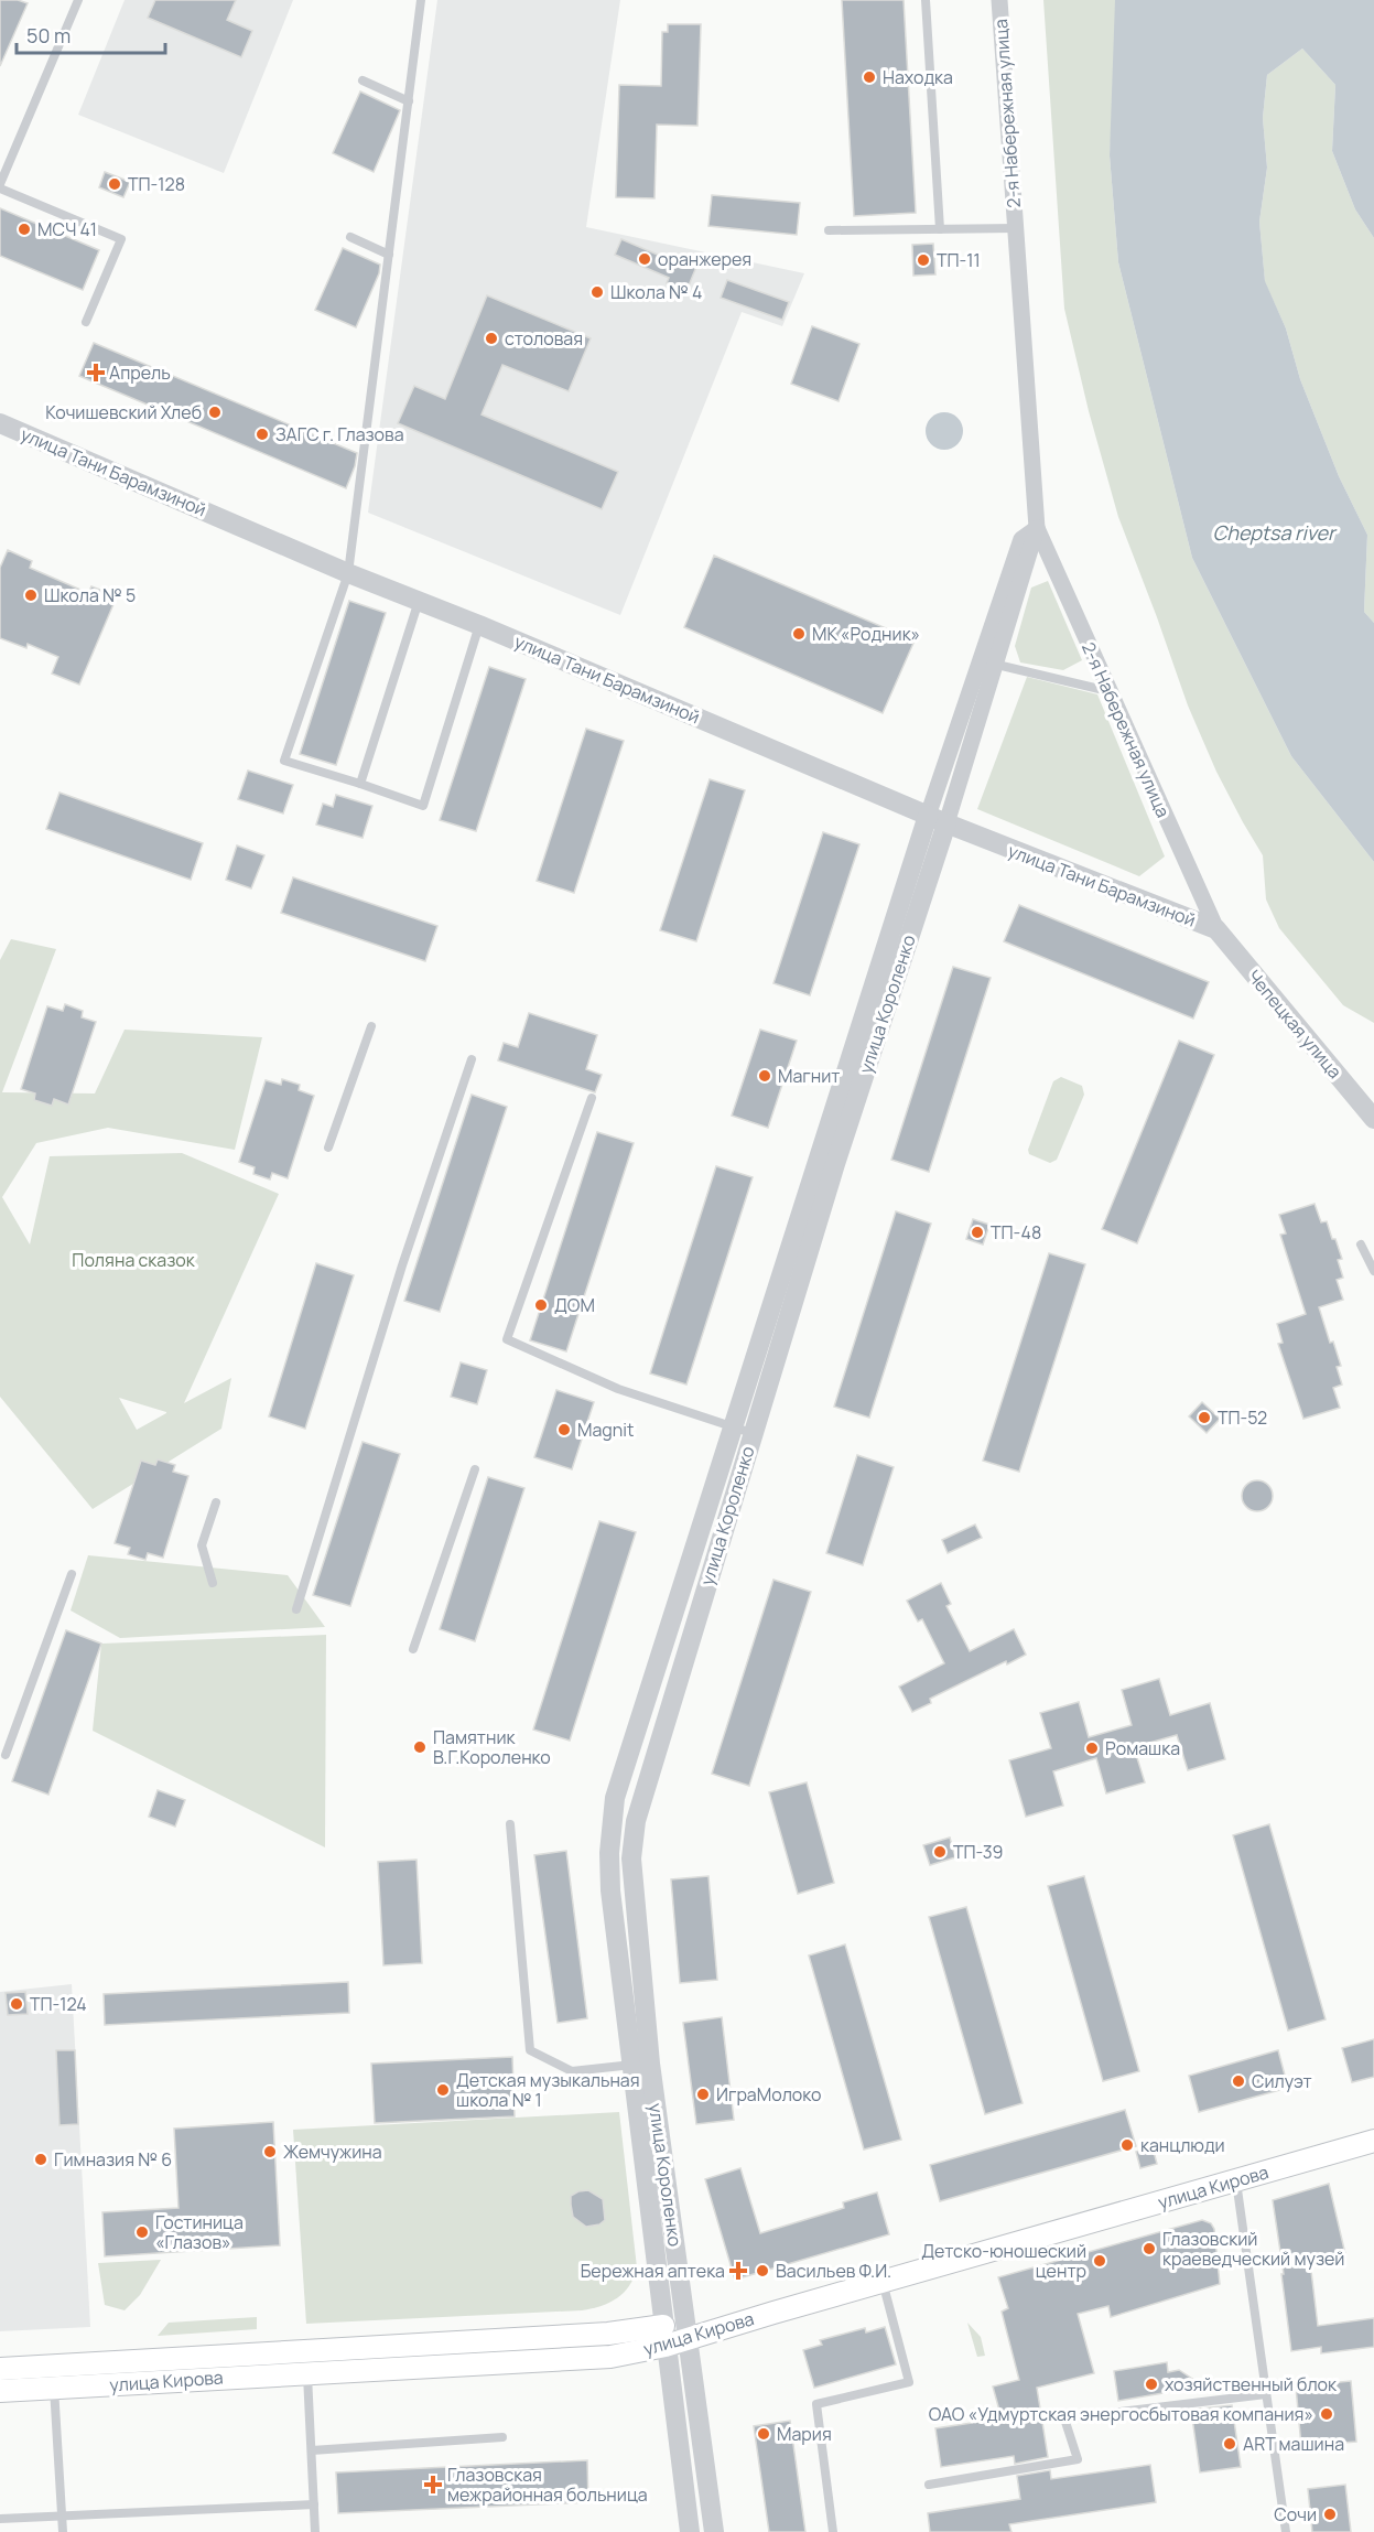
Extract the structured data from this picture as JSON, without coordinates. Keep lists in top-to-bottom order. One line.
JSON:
{"streets":{"main road":["улица Кирова"],"street":["2-я Набережная улица","улица Тани Барамзиной","улица Короленко","Чепецкая улица"]},"crossings":[["2-я Набережная улица","улица Тани Барамзиной"],["2-я Набережная улица","улица Короленко"],["2-я Набережная улица","Чепецкая улица"],["улица Тани Барамзиной","улица Короленко"],["улица Тани Барамзиной","Чепецкая улица"],["улица Короленко","улица Кирова"]],"water":["Cheptsa river"],"parks":["Поляна сказок"],"places":{"other":["Находка","ТП-128","МСЧ 41","оранжерея","ТП-11","Школа № 4","столовая","Кочишевский Хлеб","ЗАГС г. Глазова","Школа № 5","МК «Родник»","Магнит","ТП-48","ДОМ","ТП-52","Magnit","Памятник В.Г.Короленко","Ромашка","ТП-39","ТП-124","Силуэт","Детская музыкальная школа № 1","ИграМолоко","канцлюди","Жемчужина","Гимназия № 6","Гостиница «Глазов»","Глазовский краеведческий музей","Детско-юношеский центр","Васильев Ф.И.","хозяйственный блок","ОАО «Удмуртская энергосбытовая компания»","Мария","ART машина","Сочи"],"health":["Апрель","Бережная аптека","Глазовская межрайонная больница"]},"scale_bar":"50 m"}
